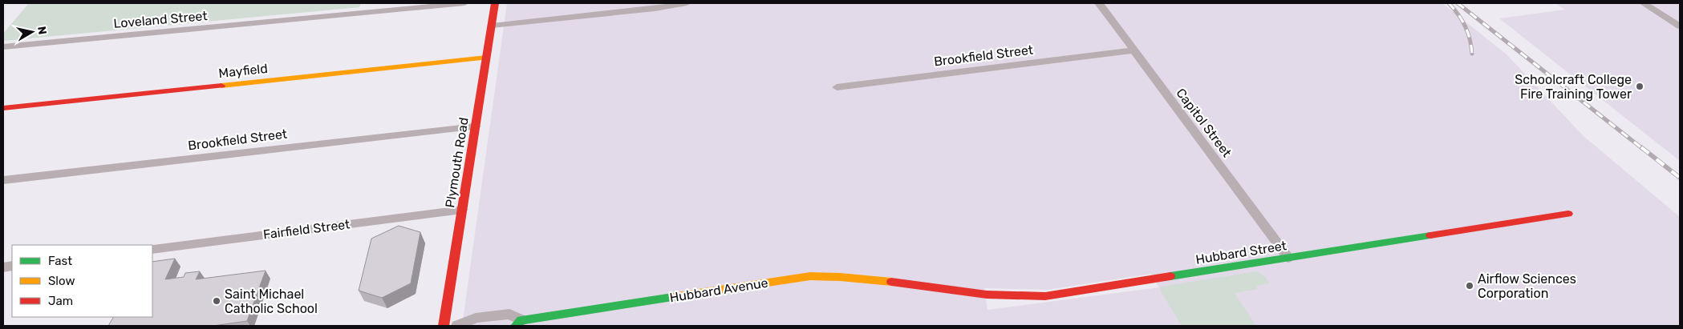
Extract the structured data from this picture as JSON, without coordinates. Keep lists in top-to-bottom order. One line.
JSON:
{"streets":{"street":["Loveland Street","Brookfield Street","Mayfield","Capitol Street","Plymouth Road","Fairfield Street","Hubbard Street","Hubbard Avenue"]},"crossings":[["Brookfield Street","Capitol Street"],["Brookfield Street","Plymouth Road"],["Mayfield","Plymouth Road"],["Capitol Street","Hubbard Street"],["Plymouth Road","Fairfield Street"],["Hubbard Street","Hubbard Avenue"]],"places":["Schoolcraft College Fire Training Tower","Airflow Sciences Corporation","Saint Michael Catholic School"],"legend":["Fast","Slow","Jam"],"north":"right"}
